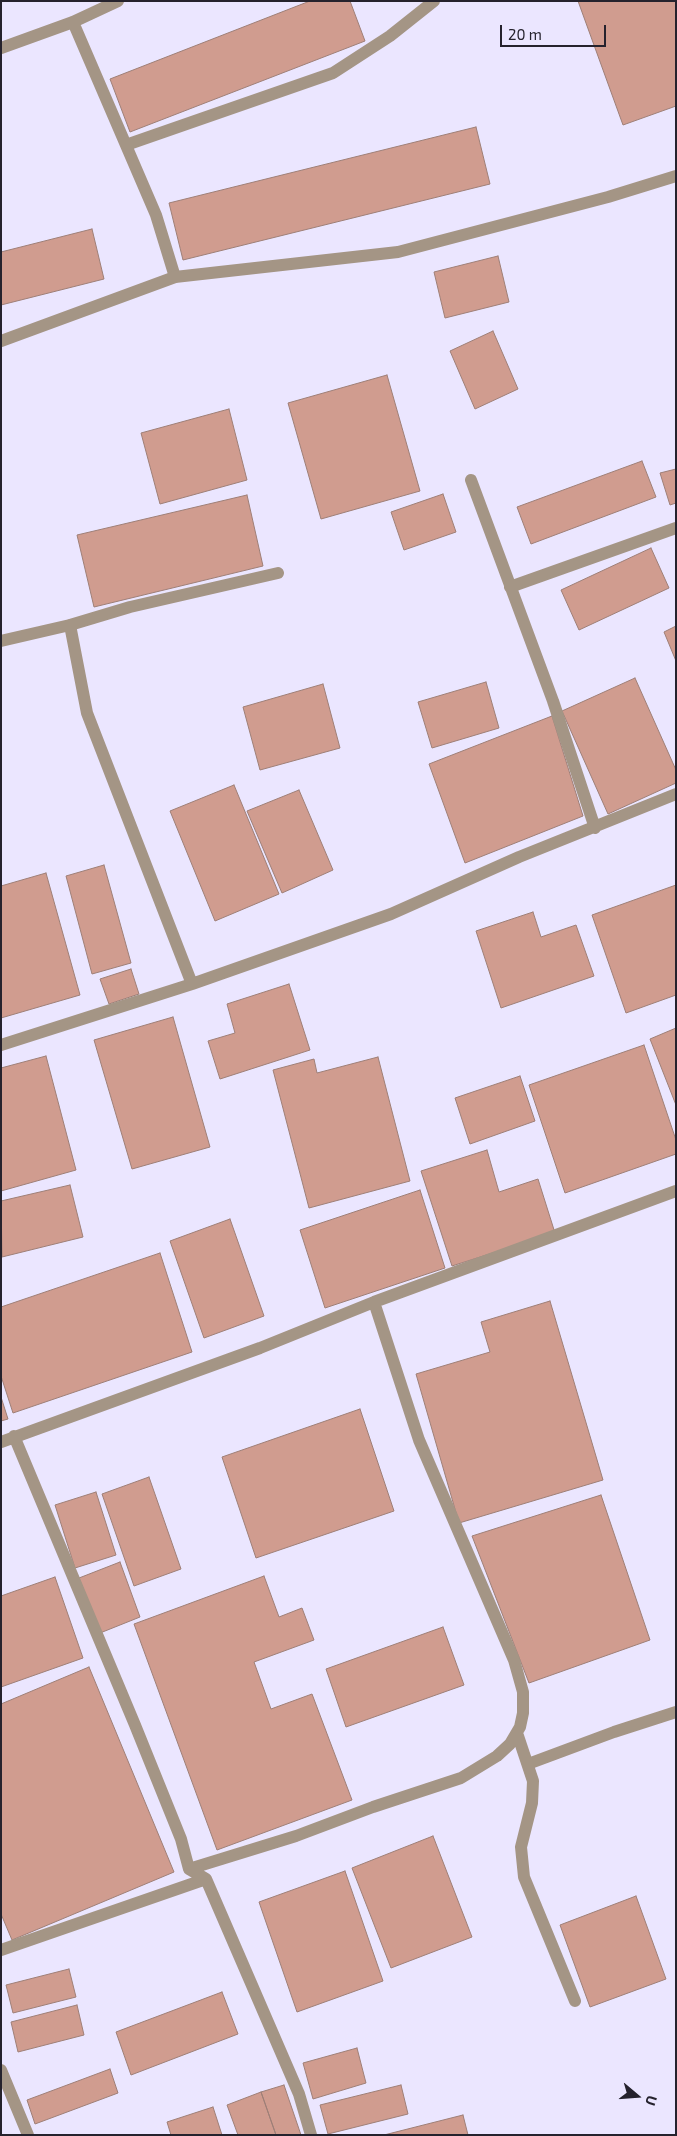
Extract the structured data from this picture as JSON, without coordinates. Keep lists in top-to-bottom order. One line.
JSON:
{"scale_bar":"20 m","north":"right"}
